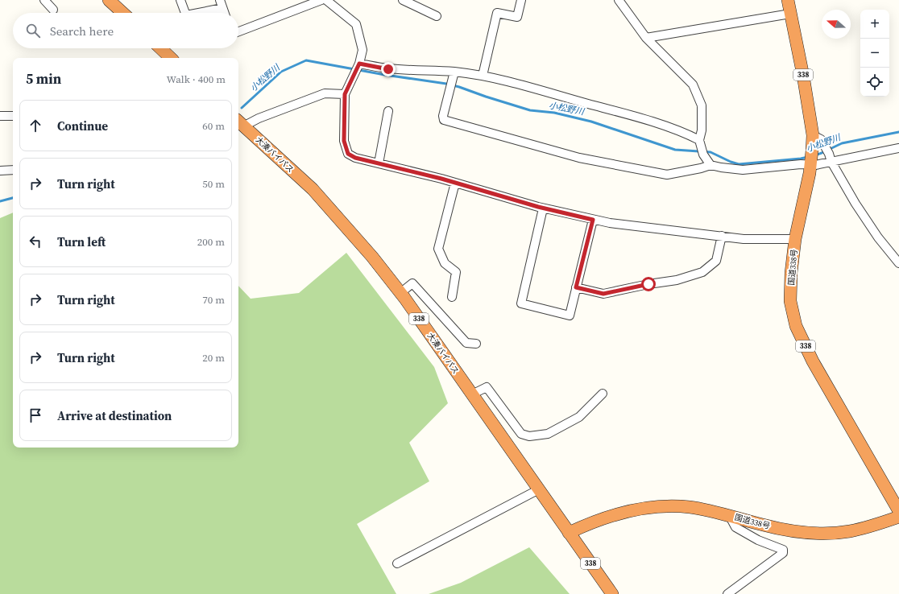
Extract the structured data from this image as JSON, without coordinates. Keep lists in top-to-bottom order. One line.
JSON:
{"streets":{"highway":["338","大湊バイパス","国道338号"]},"crossings":[["大湊バイパス","国道338号"]],"water":["小松野川"],"north":"left","page":{"map_buttons":["+","−"],"search":"Search here","heading":["5 min","Walk · 400 m"],"list":[["Continue","60 m"],["Turn right","50 m"],["Turn left","200 m"],["Turn right","70 m"],["Turn right","20 m"],"Arrive at destination"]}}
